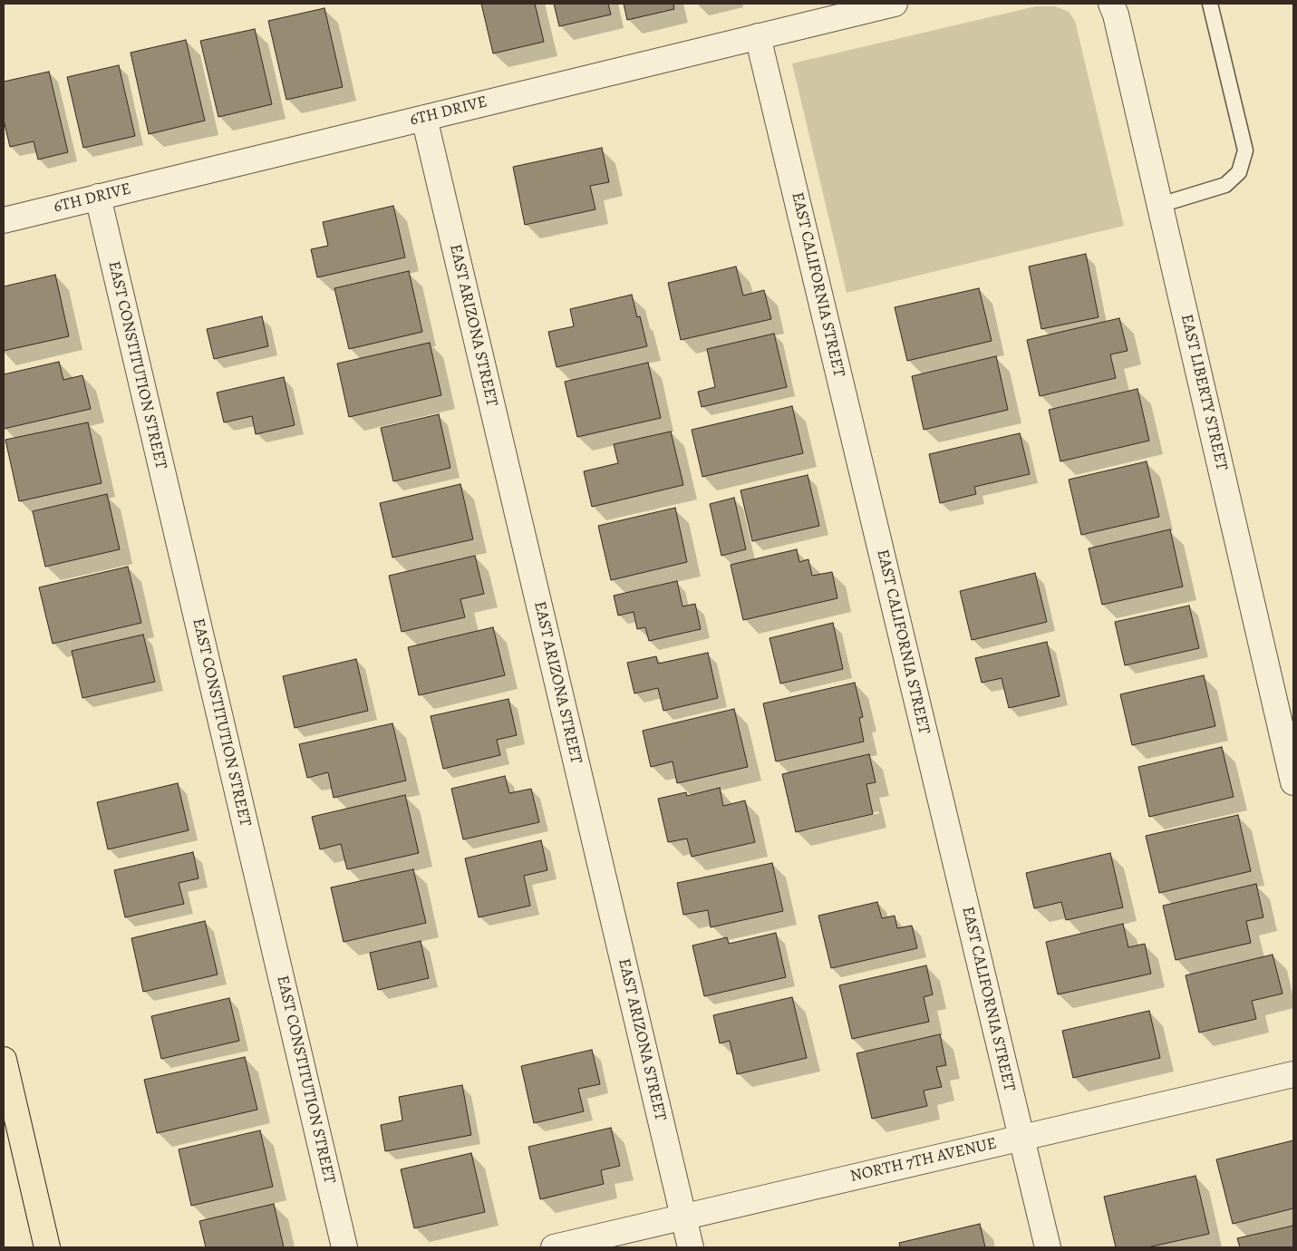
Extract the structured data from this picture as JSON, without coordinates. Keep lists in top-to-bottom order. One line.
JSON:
{"streets":{"street":["6TH DRIVE","EAST CALIFORNIA STREET","EAST ARIZONA STREET","EAST CONSTITUTION STREET","EAST LIBERTY STREET","NORTH 7TH AVENUE"]},"crossings":[["6TH DRIVE","EAST CALIFORNIA STREET"],["6TH DRIVE","EAST ARIZONA STREET"],["6TH DRIVE","EAST CONSTITUTION STREET"],["EAST CALIFORNIA STREET","NORTH 7TH AVENUE"],["EAST ARIZONA STREET","NORTH 7TH AVENUE"]]}
